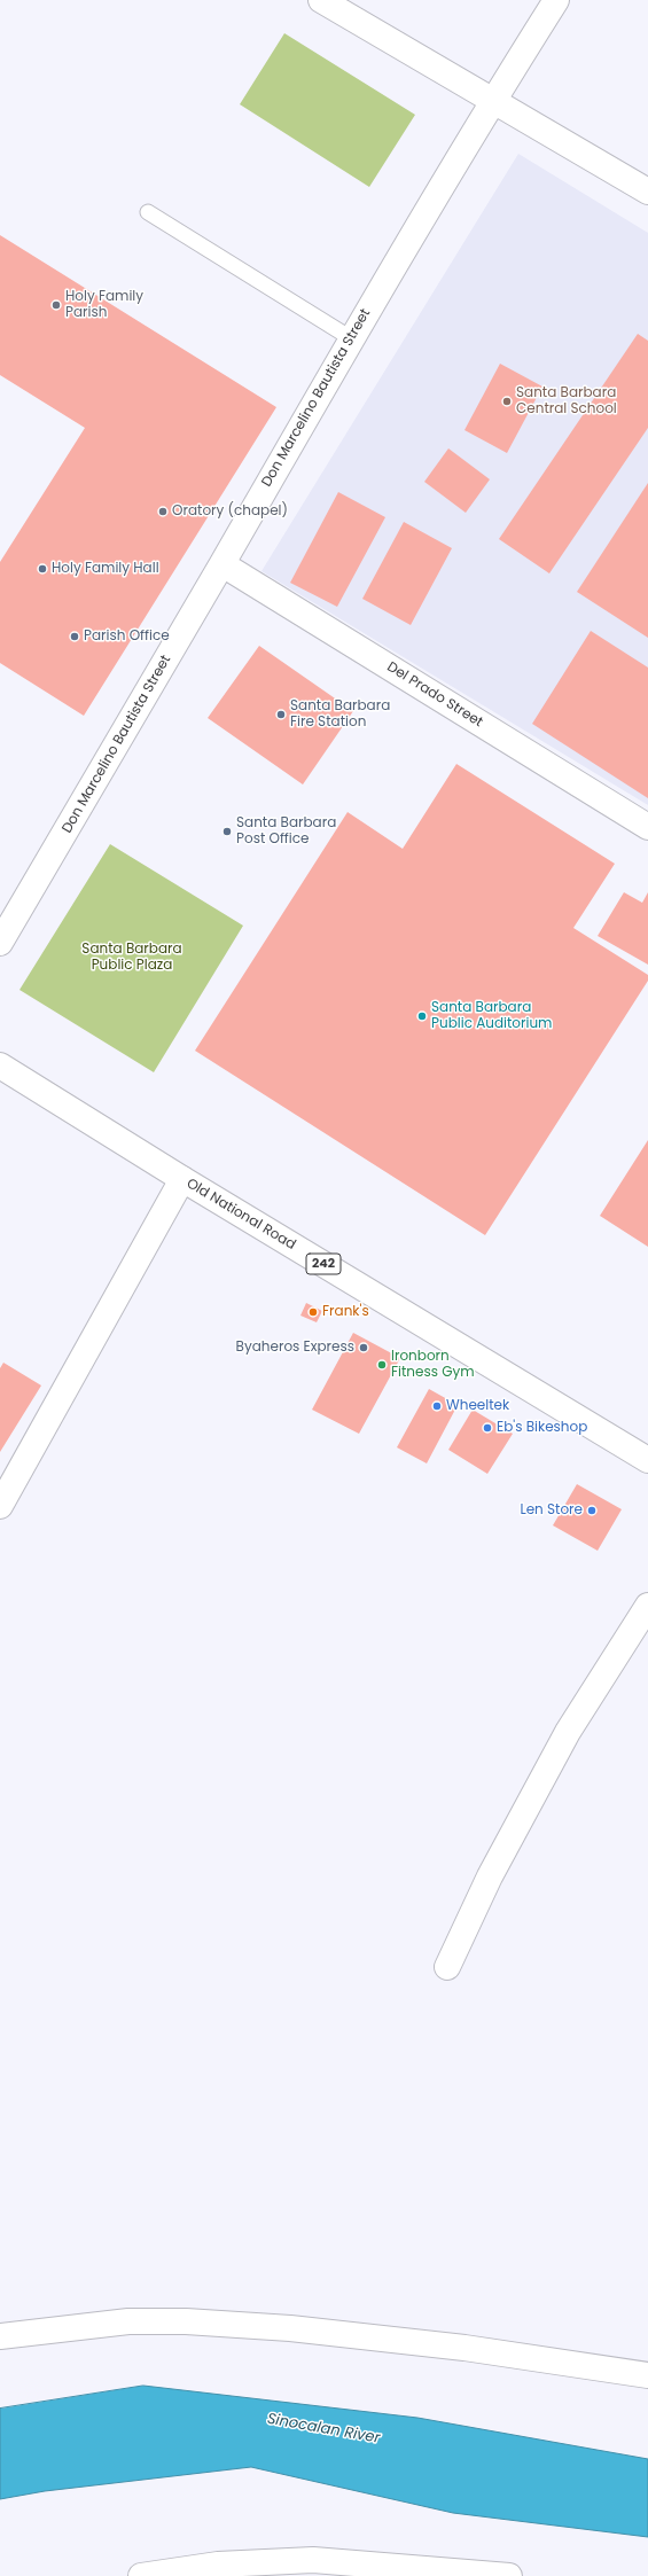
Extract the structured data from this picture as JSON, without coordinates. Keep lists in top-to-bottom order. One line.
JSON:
{"streets":{"street":["Don Marcelino Bautista Street","Del Prado Street","Old National Road","242"]},"crossings":[["Don Marcelino Bautista Street","Del Prado Street"]],"water":["Sinocalan River"],"parks":["Santa Barbara Public Plaza"],"places":["Holy Family Parish","Santa Barbara Central School","Oratory (chapel)","Holy Family Hall","Parish Office","Santa Barbara Fire Station","Santa Barbara Post Office","Santa Barbara Public Auditorium","Frank's","Byaheros Express","Ironborn Fitness Gym","Wheeltek","Eb's Bikeshop","Len Store"]}
